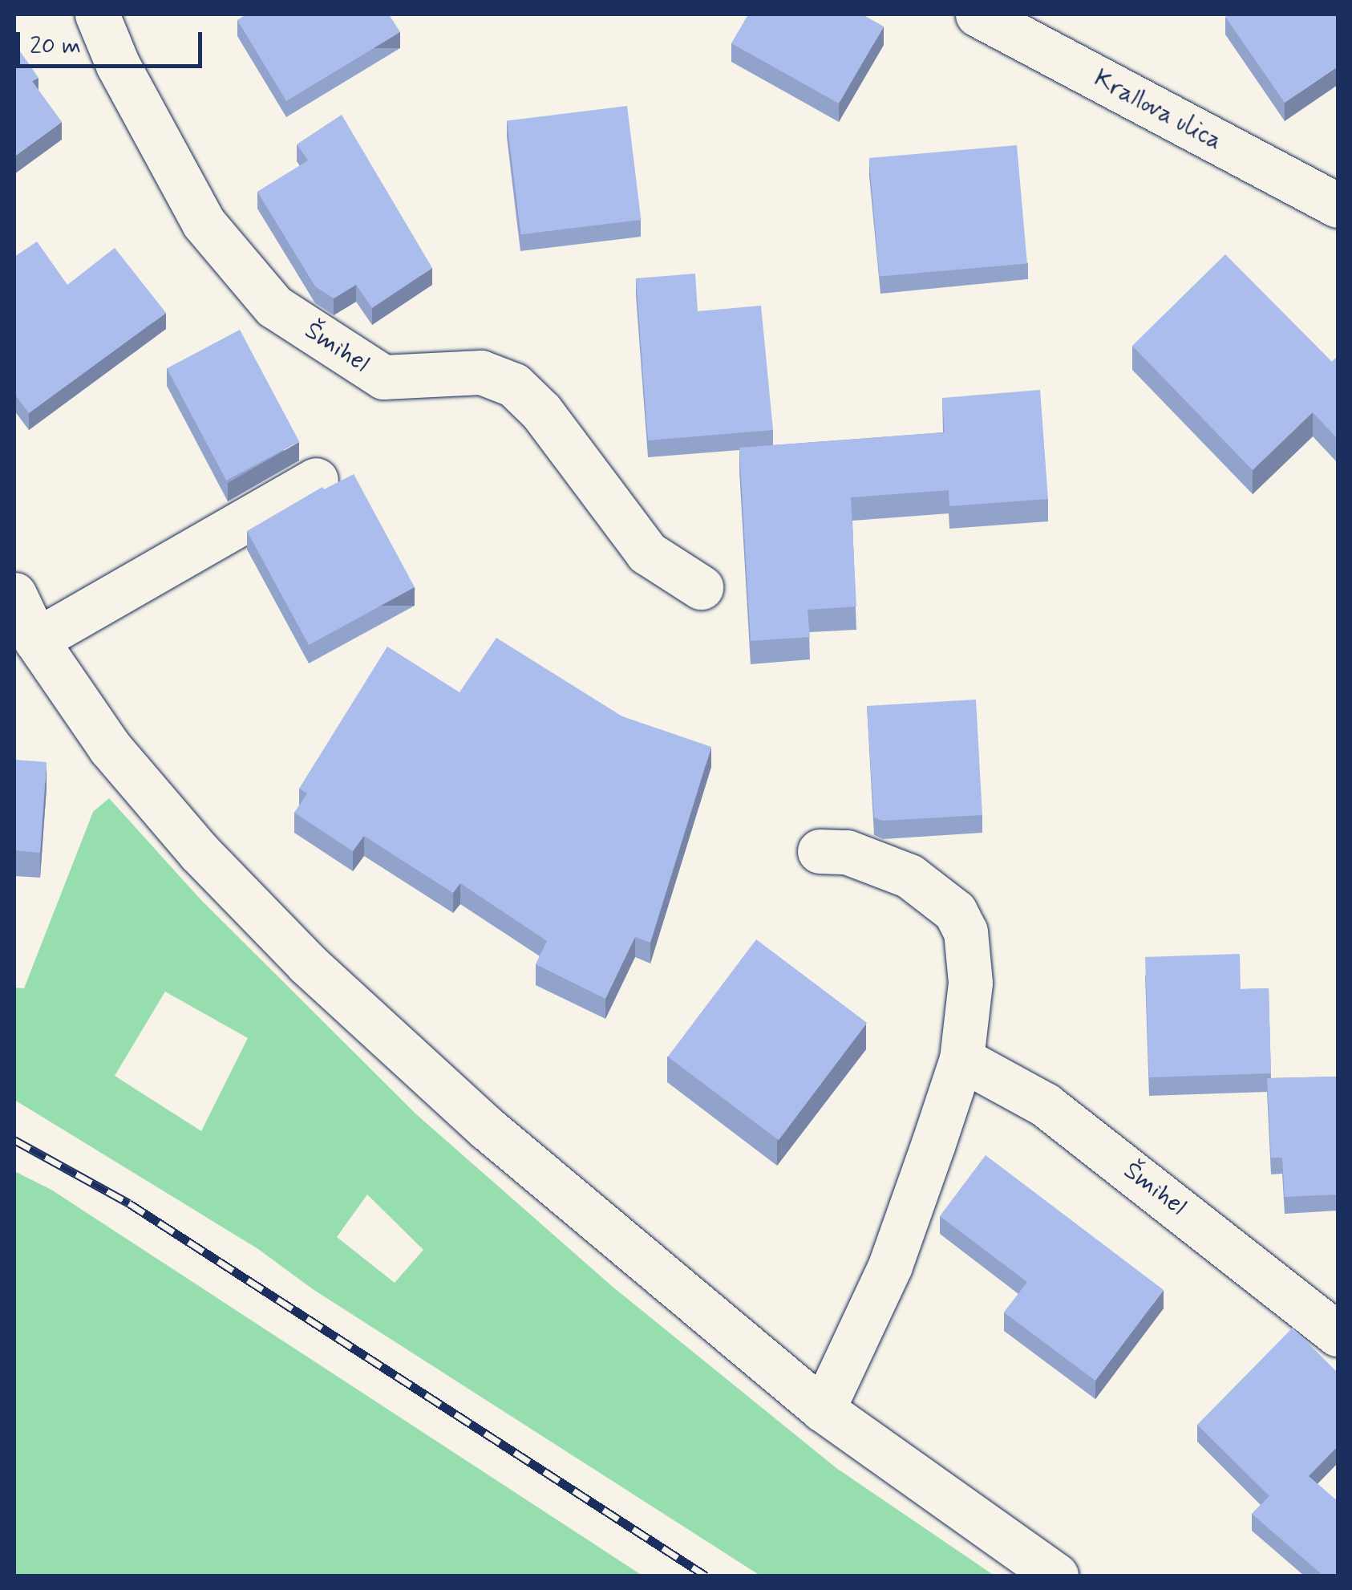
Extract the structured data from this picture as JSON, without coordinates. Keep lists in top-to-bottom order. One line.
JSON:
{"streets":{"street":["Krallova ulica","Šmihel"]},"scale_bar":"20 m"}
